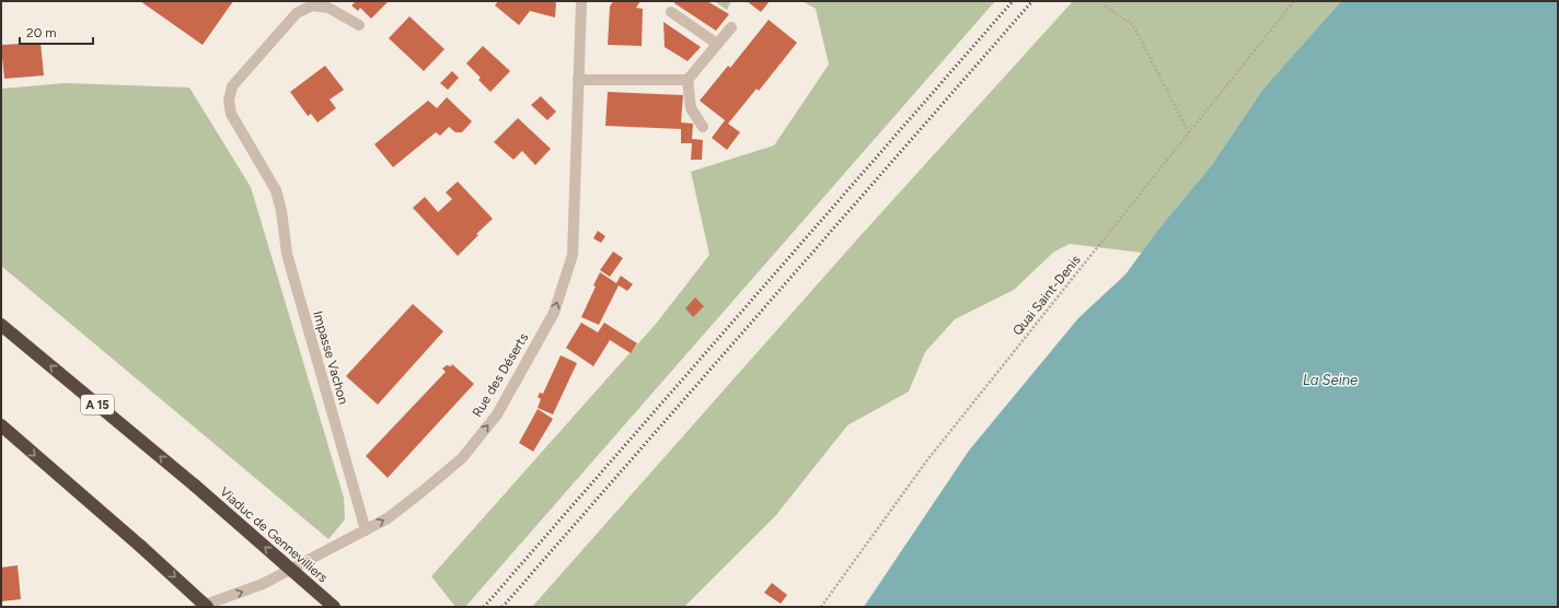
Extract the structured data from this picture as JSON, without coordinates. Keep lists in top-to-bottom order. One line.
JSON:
{"streets":{"highway":["A 15","Viaduc de Gennevilliers"],"street":["Impasse Vachon","Rue des Déserts"],"path":["Quai Saint-Denis"]},"crossings":[["Impasse Vachon","Rue des Déserts"]],"one_way":["Rue des Déserts"],"water":["La Seine"],"scale_bar":"20 m"}
